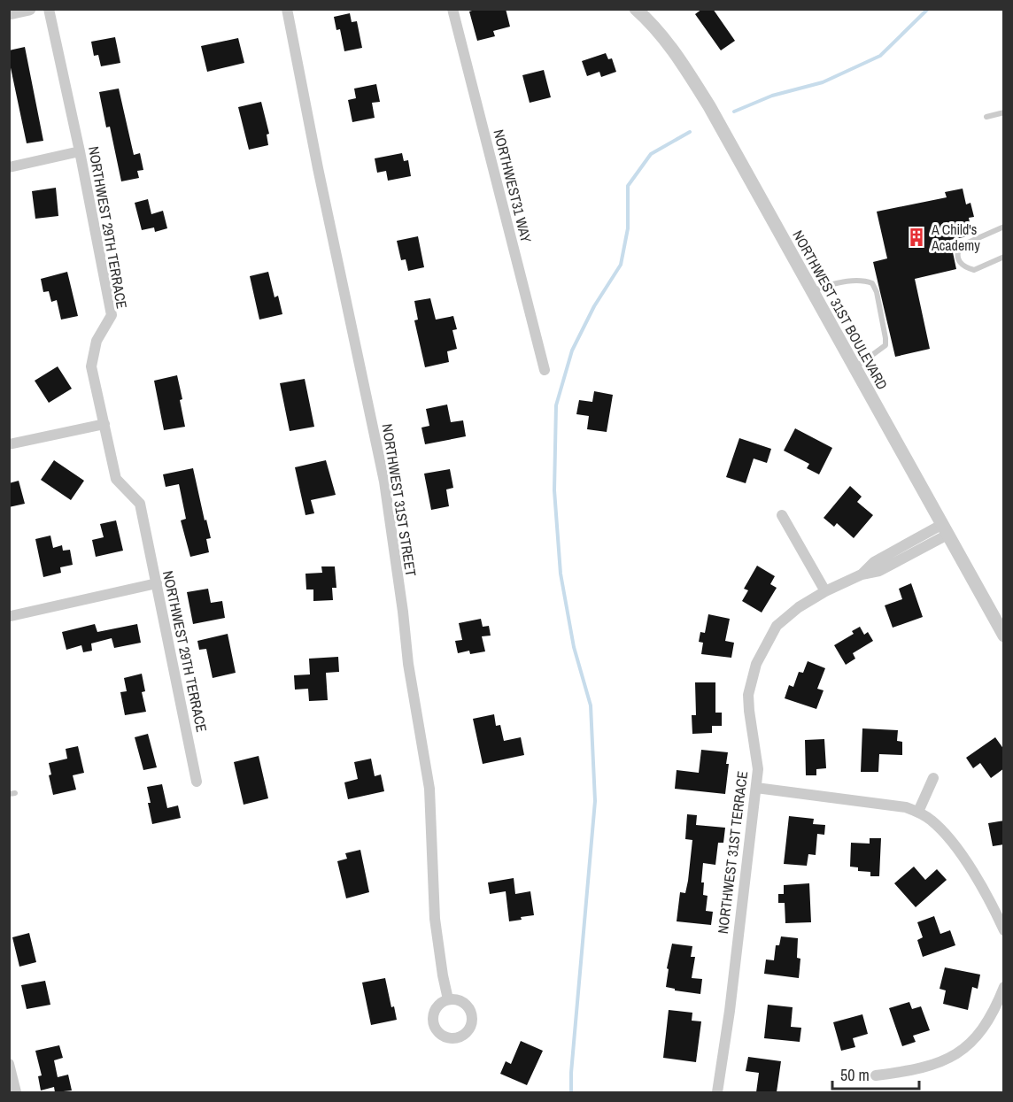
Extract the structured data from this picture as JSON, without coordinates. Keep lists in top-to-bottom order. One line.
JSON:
{"streets":{"street":["NORTHWEST31 WAY","NORTHWEST 29TH TERRACE","NORTHWEST 31ST BOULEVARD","NORTHWEST 31ST STREET","NORTHWEST 31ST TERRACE"]},"crossings":[["NORTHWEST 31ST BOULEVARD","NORTHWEST 31ST TERRACE"]],"places":{"building":["A Child's Academy"]},"scale_bar":"50 m"}
